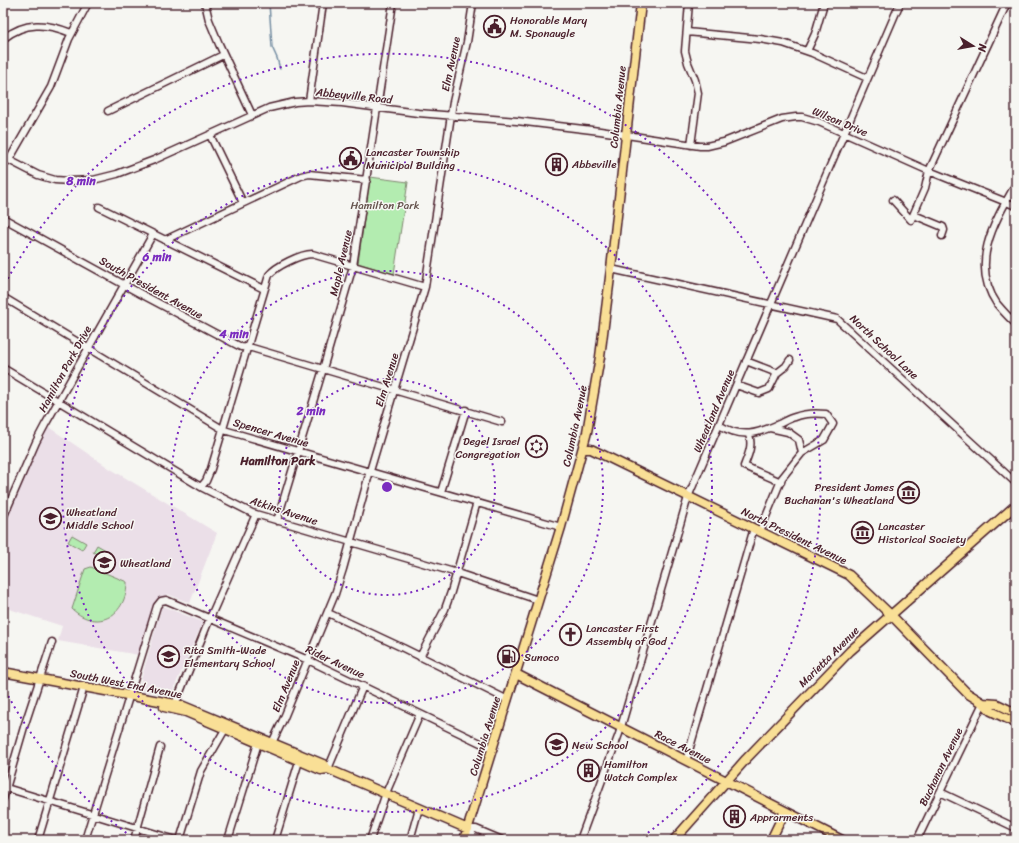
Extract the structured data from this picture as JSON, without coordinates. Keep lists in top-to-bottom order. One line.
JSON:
{"streets":{"main road":["Columbia Avenue","North President Avenue","Marietta Avenue","South West End Avenue","Race Avenue"],"street":["Elm Avenue","Abbeyville Road","Wilson Drive","Maple Avenue","South President Avenue","North School Lane","Hamilton Park Drive","Wheatland Avenue","Spencer Avenue","Atkins Avenue","Rider Avenue","Buchanan Avenue"]},"crossings":[["Elm Avenue","Abbeyville Road"],["Elm Avenue","South President Avenue"],["Elm Avenue","Spencer Avenue"],["Elm Avenue","Atkins Avenue"],["Elm Avenue","Rider Avenue"],["Elm Avenue","South West End Avenue"],["Abbeyville Road","Columbia Avenue"],["Abbeyville Road","Wilson Drive"],["Abbeyville Road","Maple Avenue"],["Columbia Avenue","Wilson Drive"],["Columbia Avenue","North School Lane"],["Columbia Avenue","Spencer Avenue"],["Columbia Avenue","Atkins Avenue"],["Columbia Avenue","North President Avenue"],["Columbia Avenue","Rider Avenue"],["Columbia Avenue","South West End Avenue"],["Columbia Avenue","Race Avenue"],["Wilson Drive","Wheatland Avenue"],["Maple Avenue","South President Avenue"],["Maple Avenue","Spencer Avenue"],["Maple Avenue","Atkins Avenue"],["South President Avenue","Hamilton Park Drive"],["North School Lane","Wheatland Avenue"],["Hamilton Park Drive","Spencer Avenue"],["Hamilton Park Drive","Atkins Avenue"],["Wheatland Avenue","North President Avenue"],["Wheatland Avenue","Race Avenue"],["North President Avenue","Marietta Avenue"],["North President Avenue","Buchanan Avenue"],["Marietta Avenue","Race Avenue"],["Rider Avenue","South West End Avenue"]],"districts":["Hamilton Park"],"parks":["Hamilton Park"],"places":{"public building":["Honorable Mary M. Sponaugle","Lancaster Township Municipal Building"],"building":["Abbeville","Hamilton Watch Complex","Apprarments"],"synagogue":["Degel Israel Congregation"],"museum":["President James Buchanan's Wheatland","Lancaster Historical Society"],"school or university":["Wheatland Middle School","Wheatland","Rita Smith-Wade Elementary School","New School"],"church":["Lancaster First Assembly of God"],"fuel station":["Sunoco"]},"north":"right","rings":["8 min","6 min","4 min","2 min"]}
